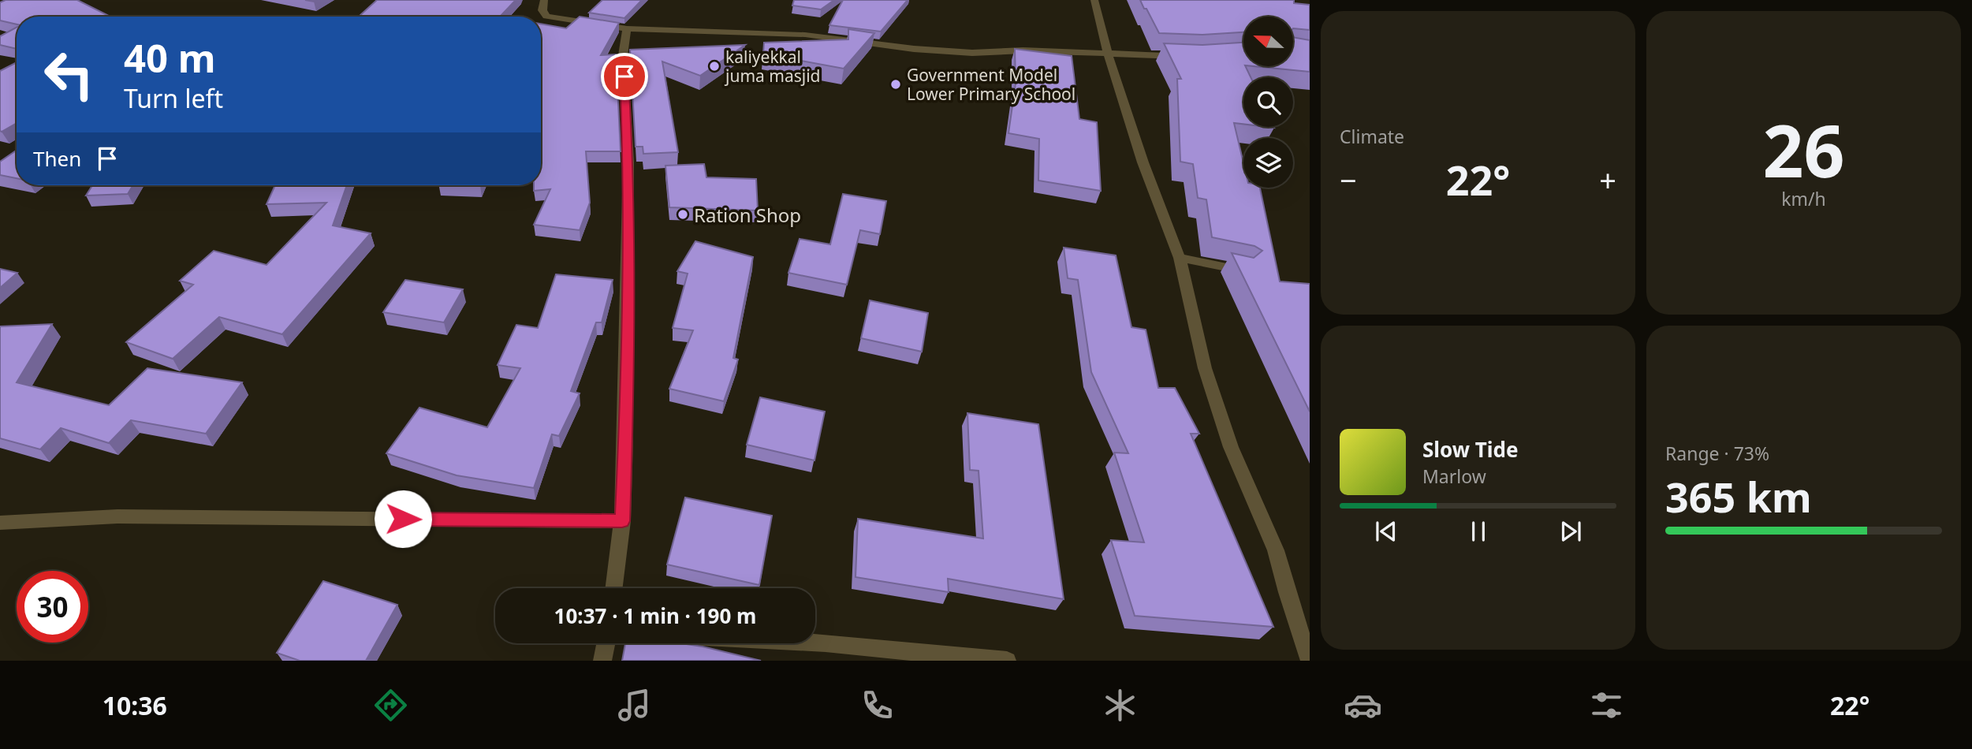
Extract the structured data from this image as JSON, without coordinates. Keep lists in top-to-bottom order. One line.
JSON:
{"places":["kaliyekkal juma masjid","Government Model Lower Primary School","Ration Shop"],"north":"left","page":{"tile":["Climate",["26","km/h"],["Range · 73%","365 km"]],"turn":["40 m","Turn left"],"then":"Then","heat":["−","22°","+"],"song":["Slow Tide","Marlow"],"limit":"30","trip":"10:37 · 1 min · 190 m","tabs":["10:36","22°"]}}
